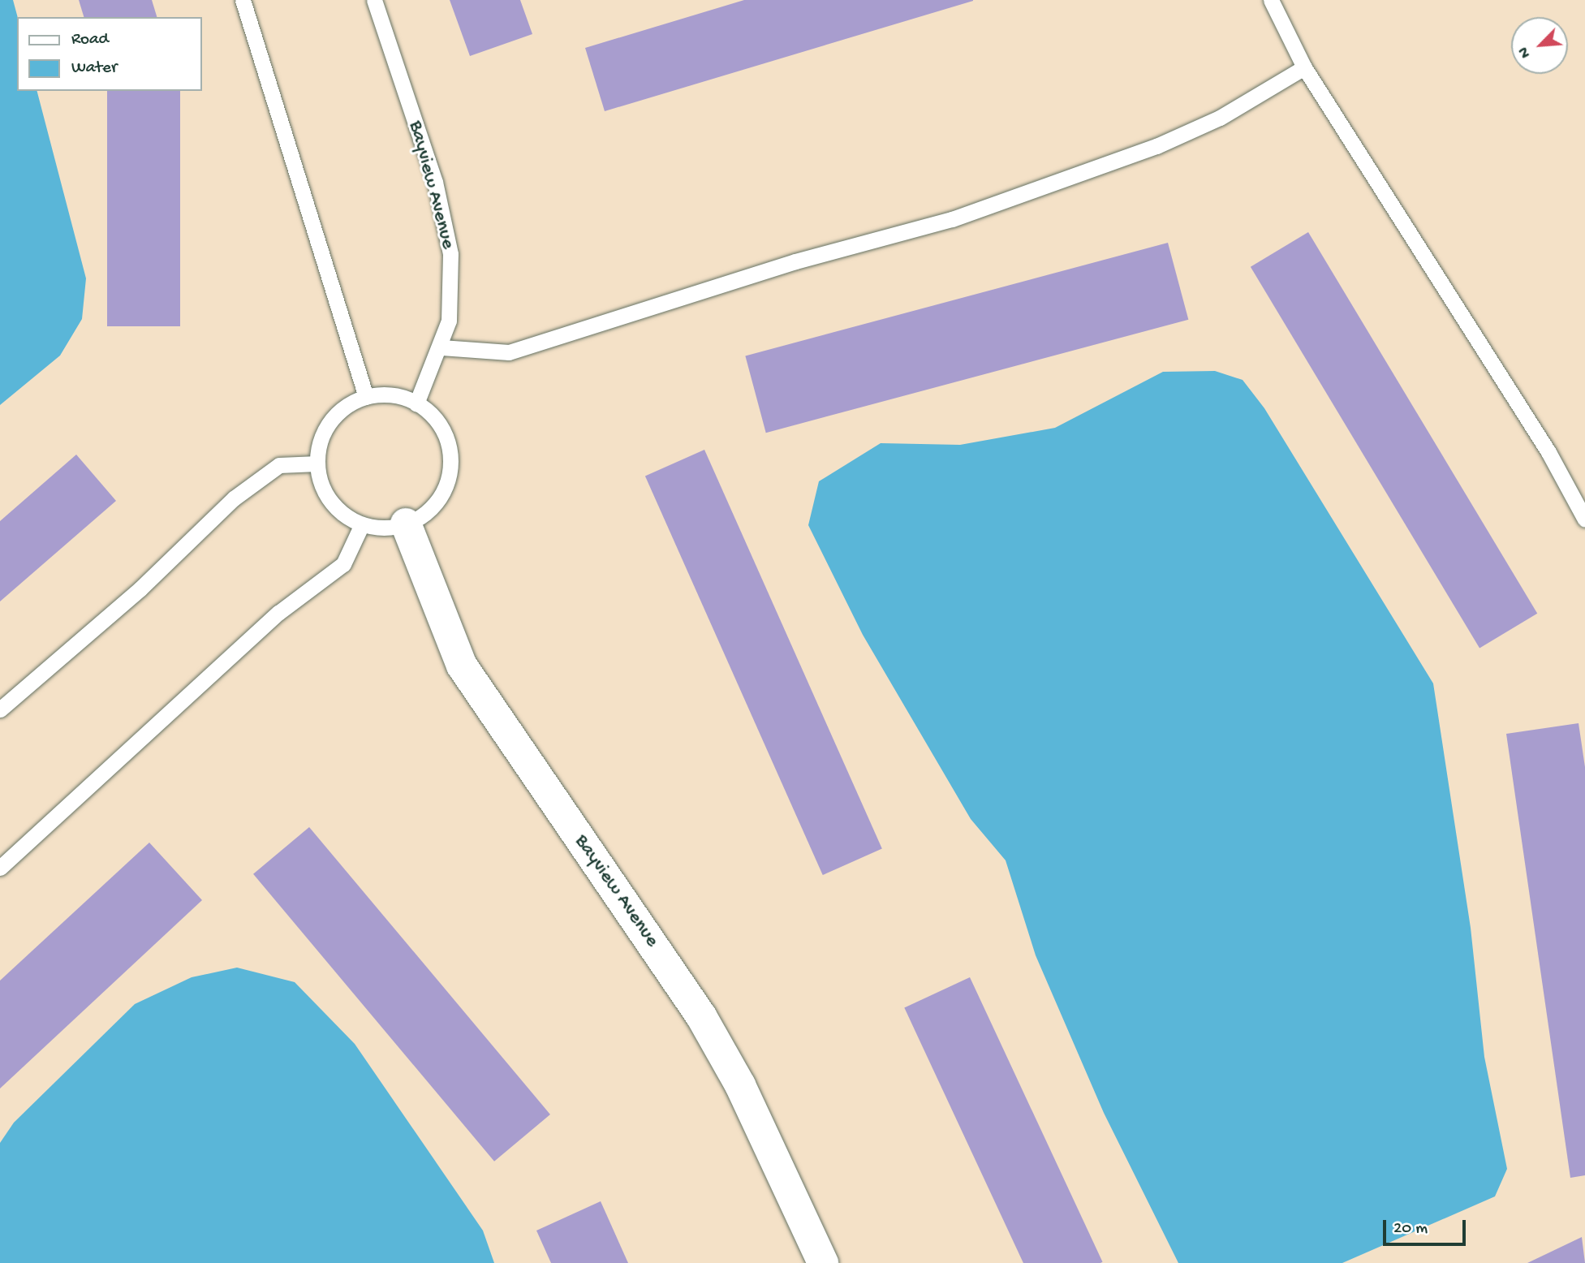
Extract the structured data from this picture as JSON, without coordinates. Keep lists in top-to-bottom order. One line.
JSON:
{"streets":{"street":["Bayview Avenue"]},"legend":["Road","Water"],"scale_bar":"20 m","north":"bottom left"}
